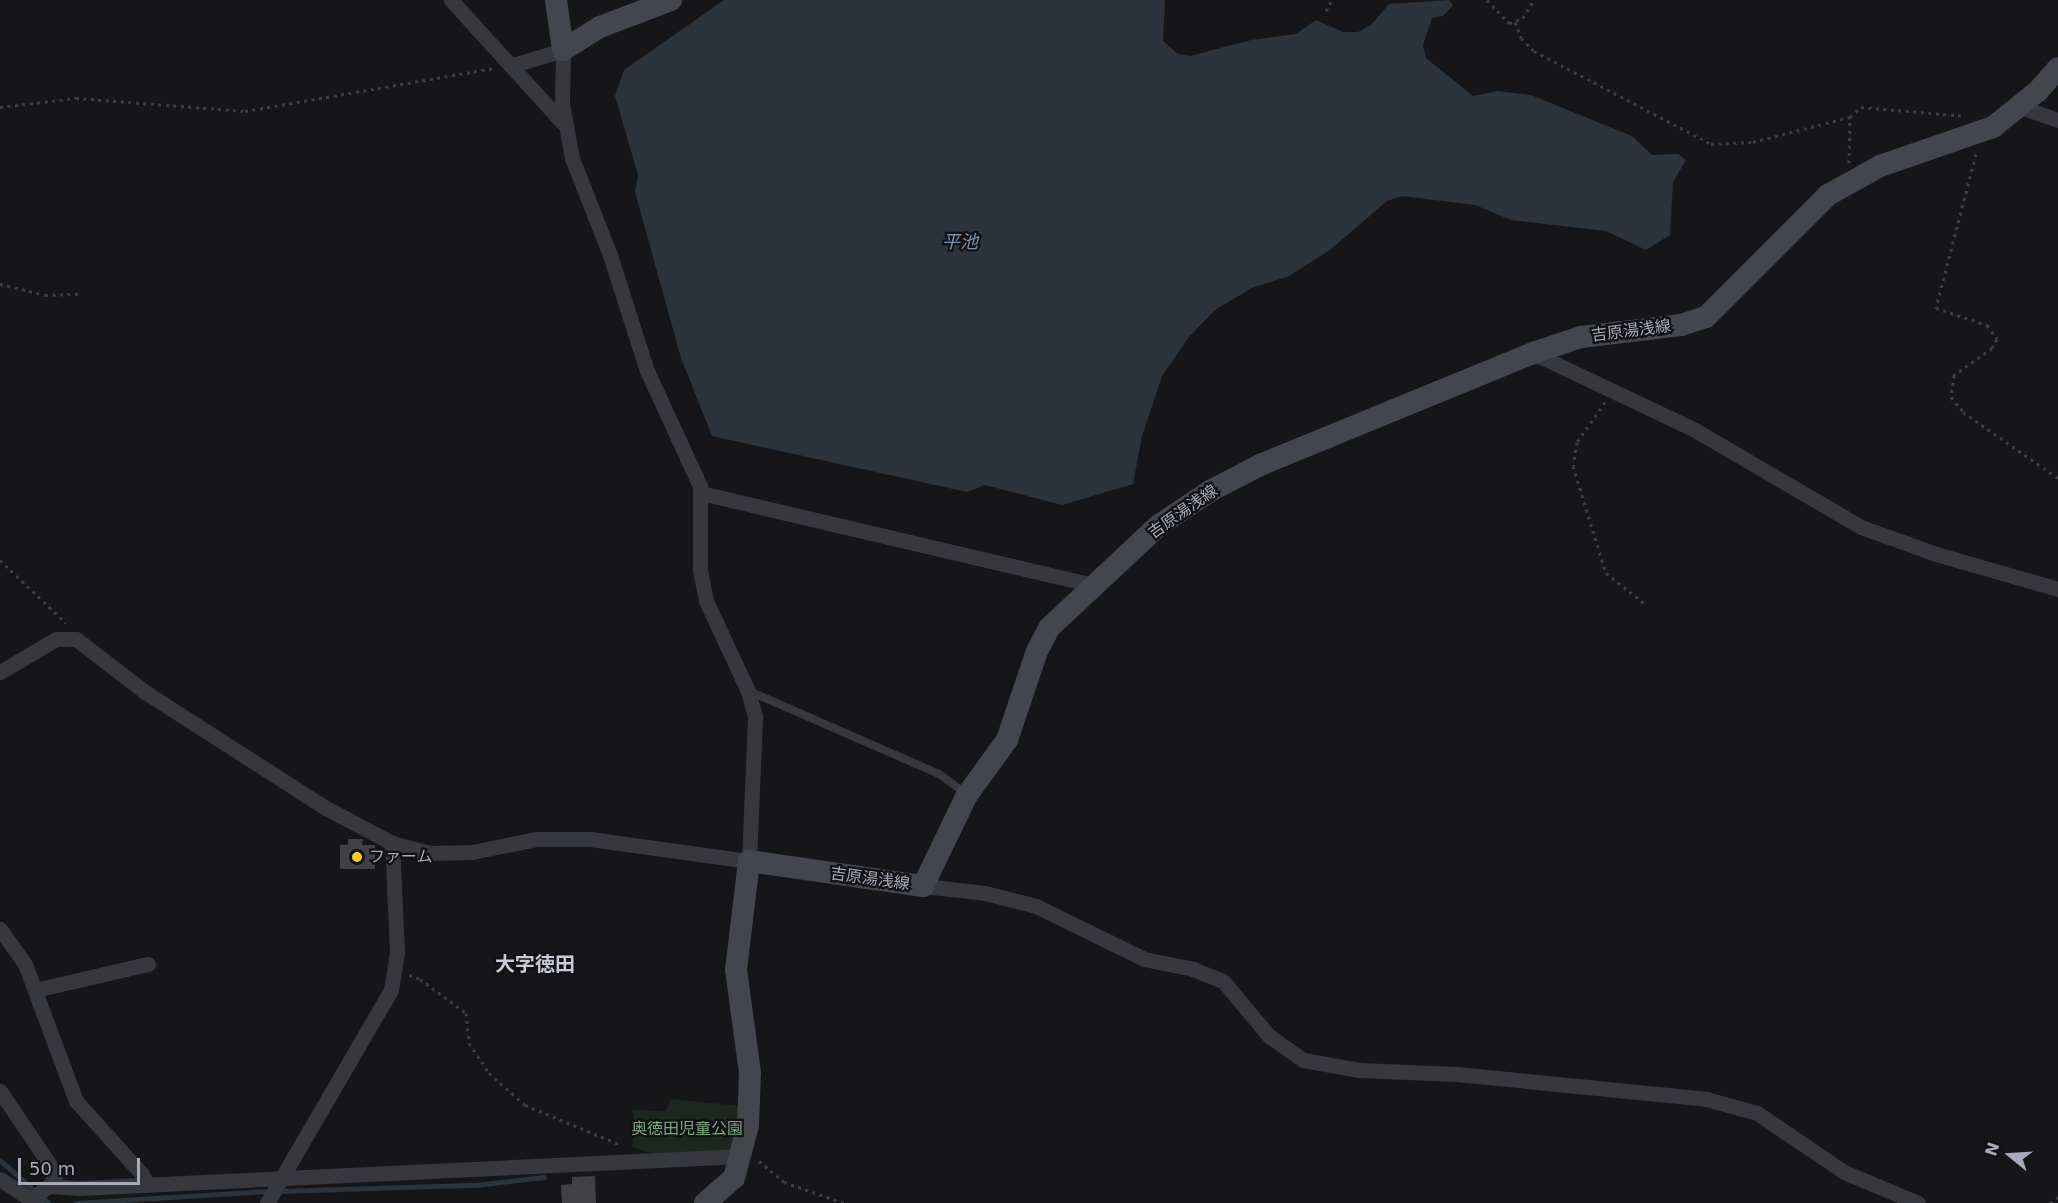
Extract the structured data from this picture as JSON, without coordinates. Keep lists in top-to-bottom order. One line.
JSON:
{"streets":{"main road":["吉原湯浅線"]},"districts":["大字徳田"],"water":["平池"],"parks":["奥徳田児童公園"],"places":["ファーム"],"scale_bar":"50 m","north":"left"}
